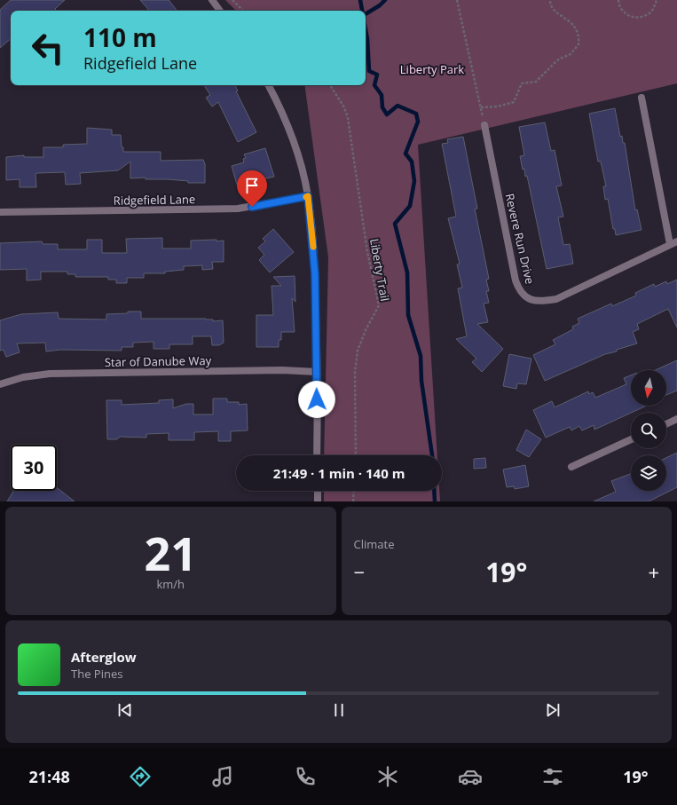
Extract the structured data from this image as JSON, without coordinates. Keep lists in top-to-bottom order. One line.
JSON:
{"streets":{"street":["Ridgefield Lane","Revere Run Drive","Star of Danube Way"],"path":["Liberty Trail"]},"parks":["Liberty Park"],"north":"bottom","page":{"turn":["110 m","Ridgefield Lane"],"limit":"30","trip":"21:49 · 1 min · 140 m","tile":[["21","km/h"],"Climate"],"heat":["−","19°","+"],"song":["Afterglow","The Pines"],"tabs":["21:48","19°"]}}
